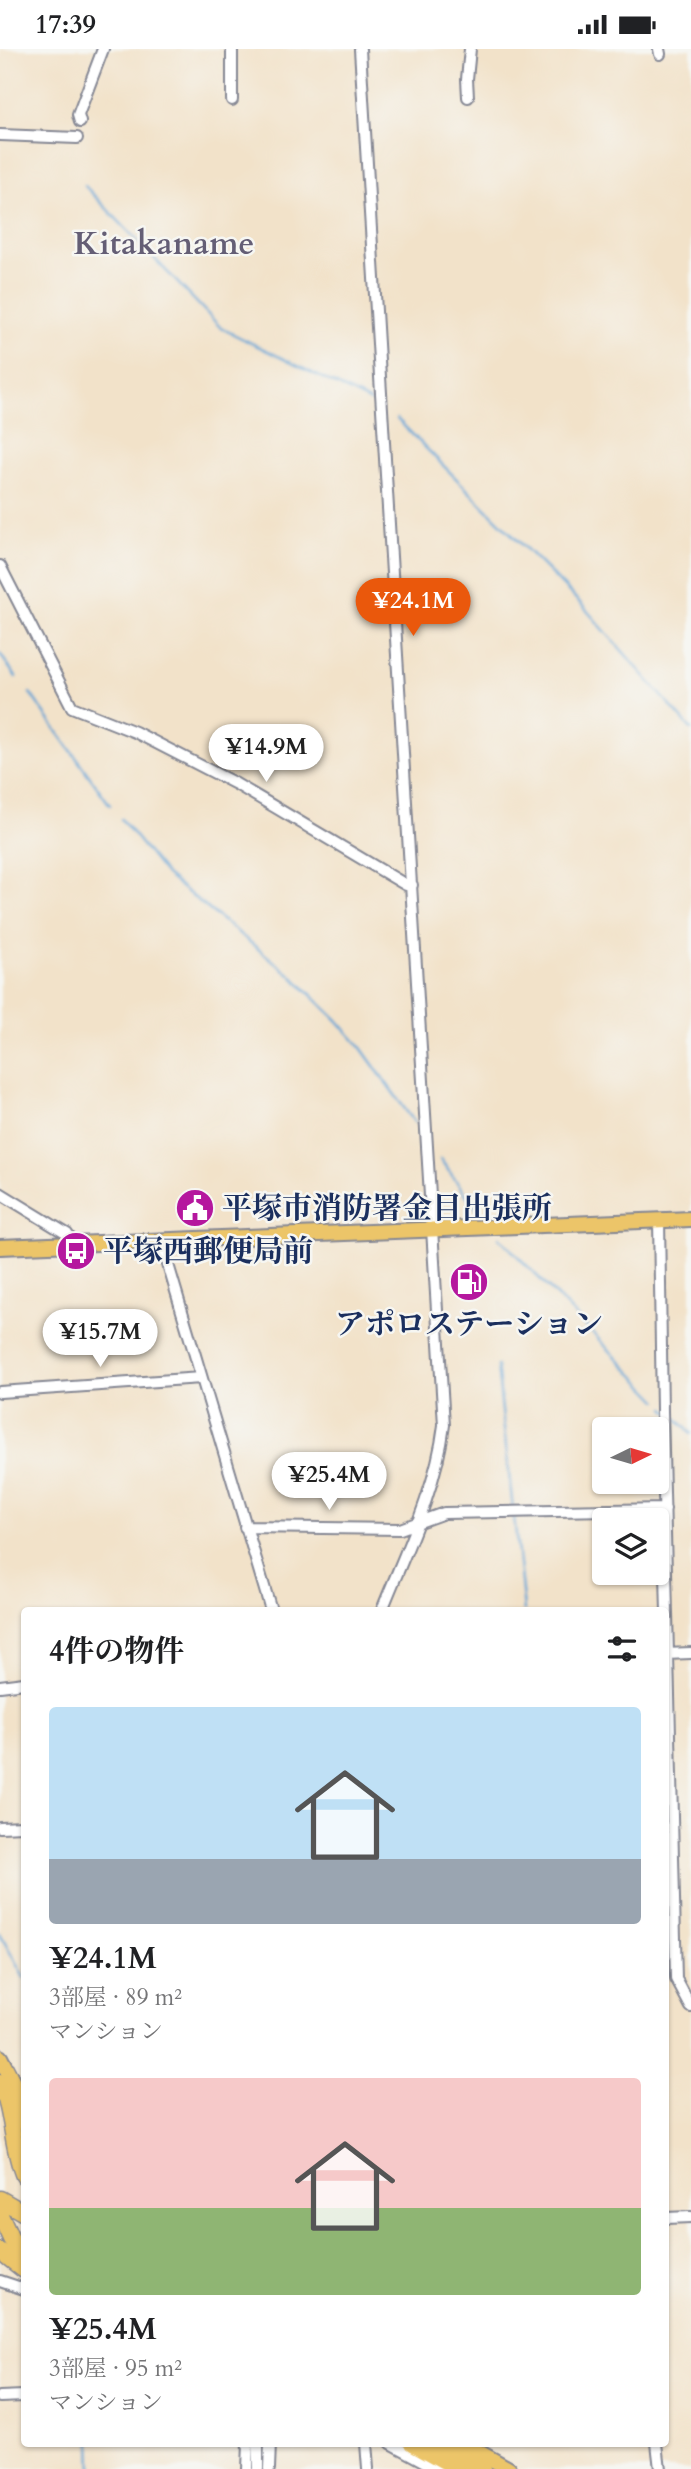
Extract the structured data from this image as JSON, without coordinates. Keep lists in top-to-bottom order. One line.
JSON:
{"districts":["Kitakaname"],"places":{"public building":["平塚市消防署金目出張所"],"bus stop":["平塚西郵便局前"],"fuel station":["アポロステーション"]},"north":"right","page":{"status":"17:39","price":["¥24.1M","¥14.9M","¥15.7M","¥25.4M"],"heading":"4件の物件","list":[{"name":"¥24.1M","note":"3部屋 · 89 m² · マンション"},{"name":"¥25.4M","note":"3部屋 · 95 m² · マンション"}]}}
